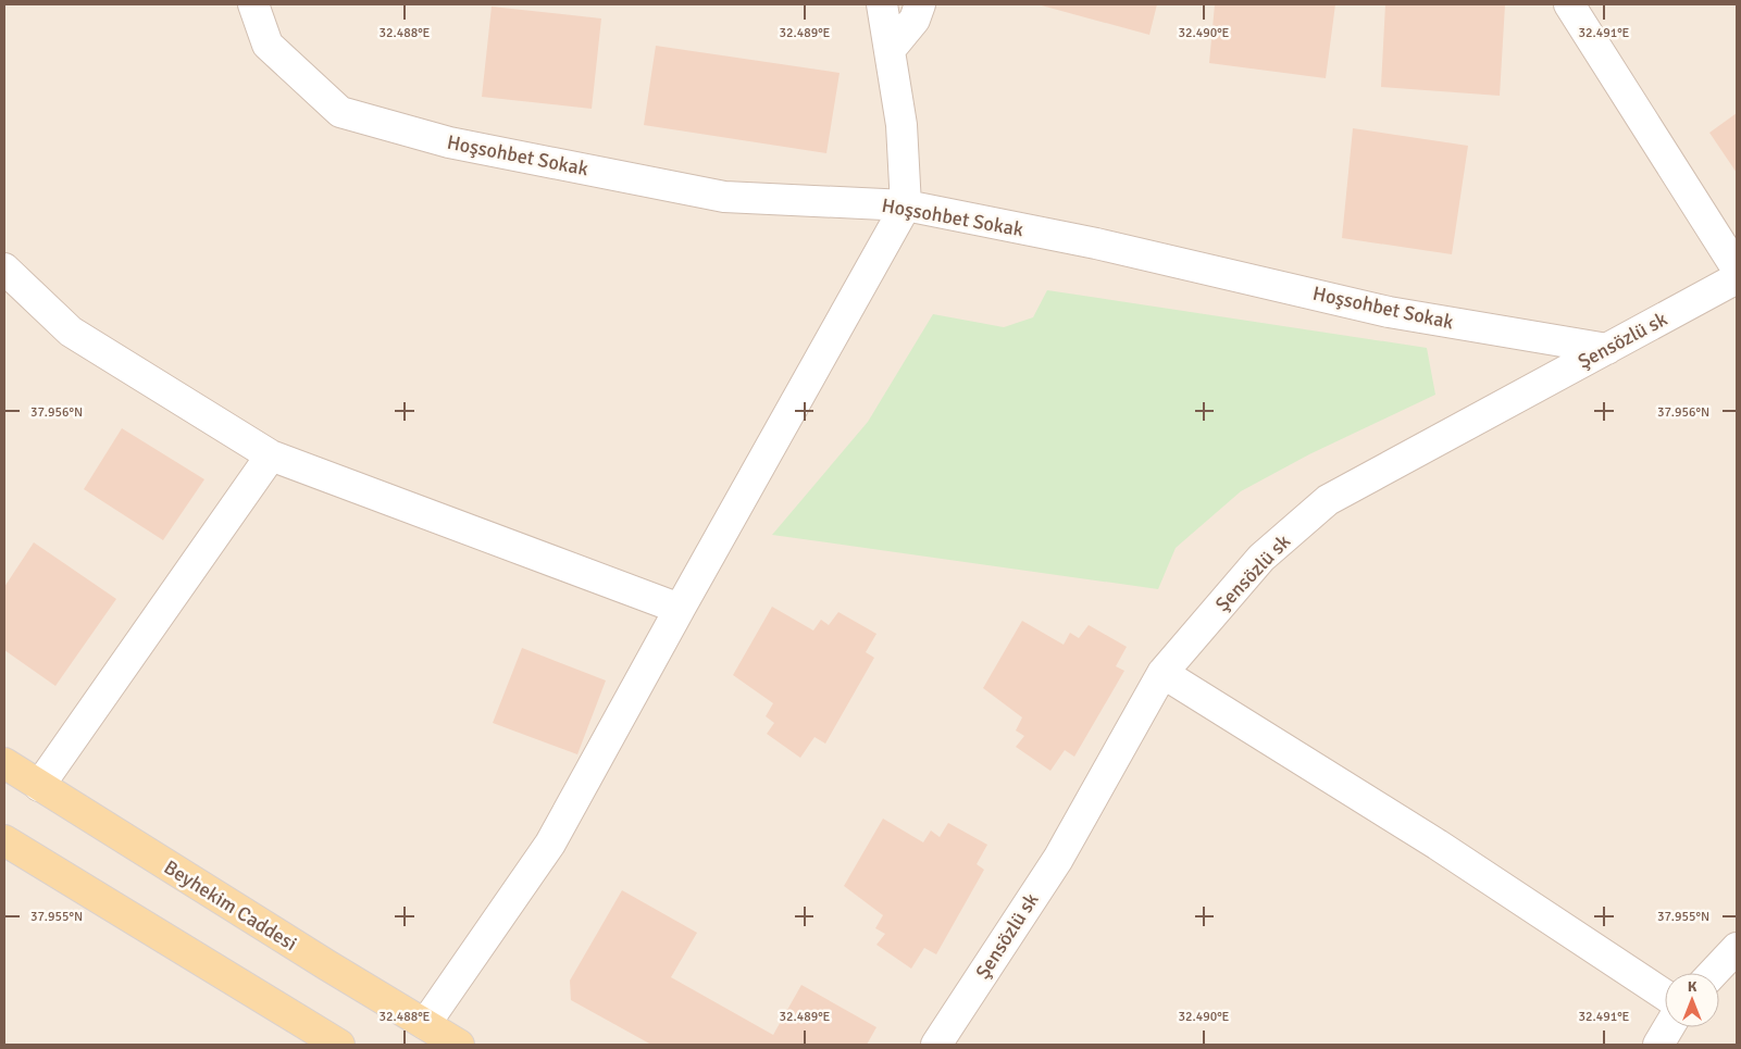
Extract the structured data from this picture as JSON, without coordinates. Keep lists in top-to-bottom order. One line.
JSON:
{"streets":{"main road":["Beyhekim Caddesi"],"street":["Hoşsohbet Sokak","Şensözlü sk"]},"crossings":[["Hoşsohbet Sokak","Şensözlü sk"]],"north":"top","coordinates":["32.488°E","32.489°E","32.490°E","32.491°E","37.956°N","37.955°N"]}
